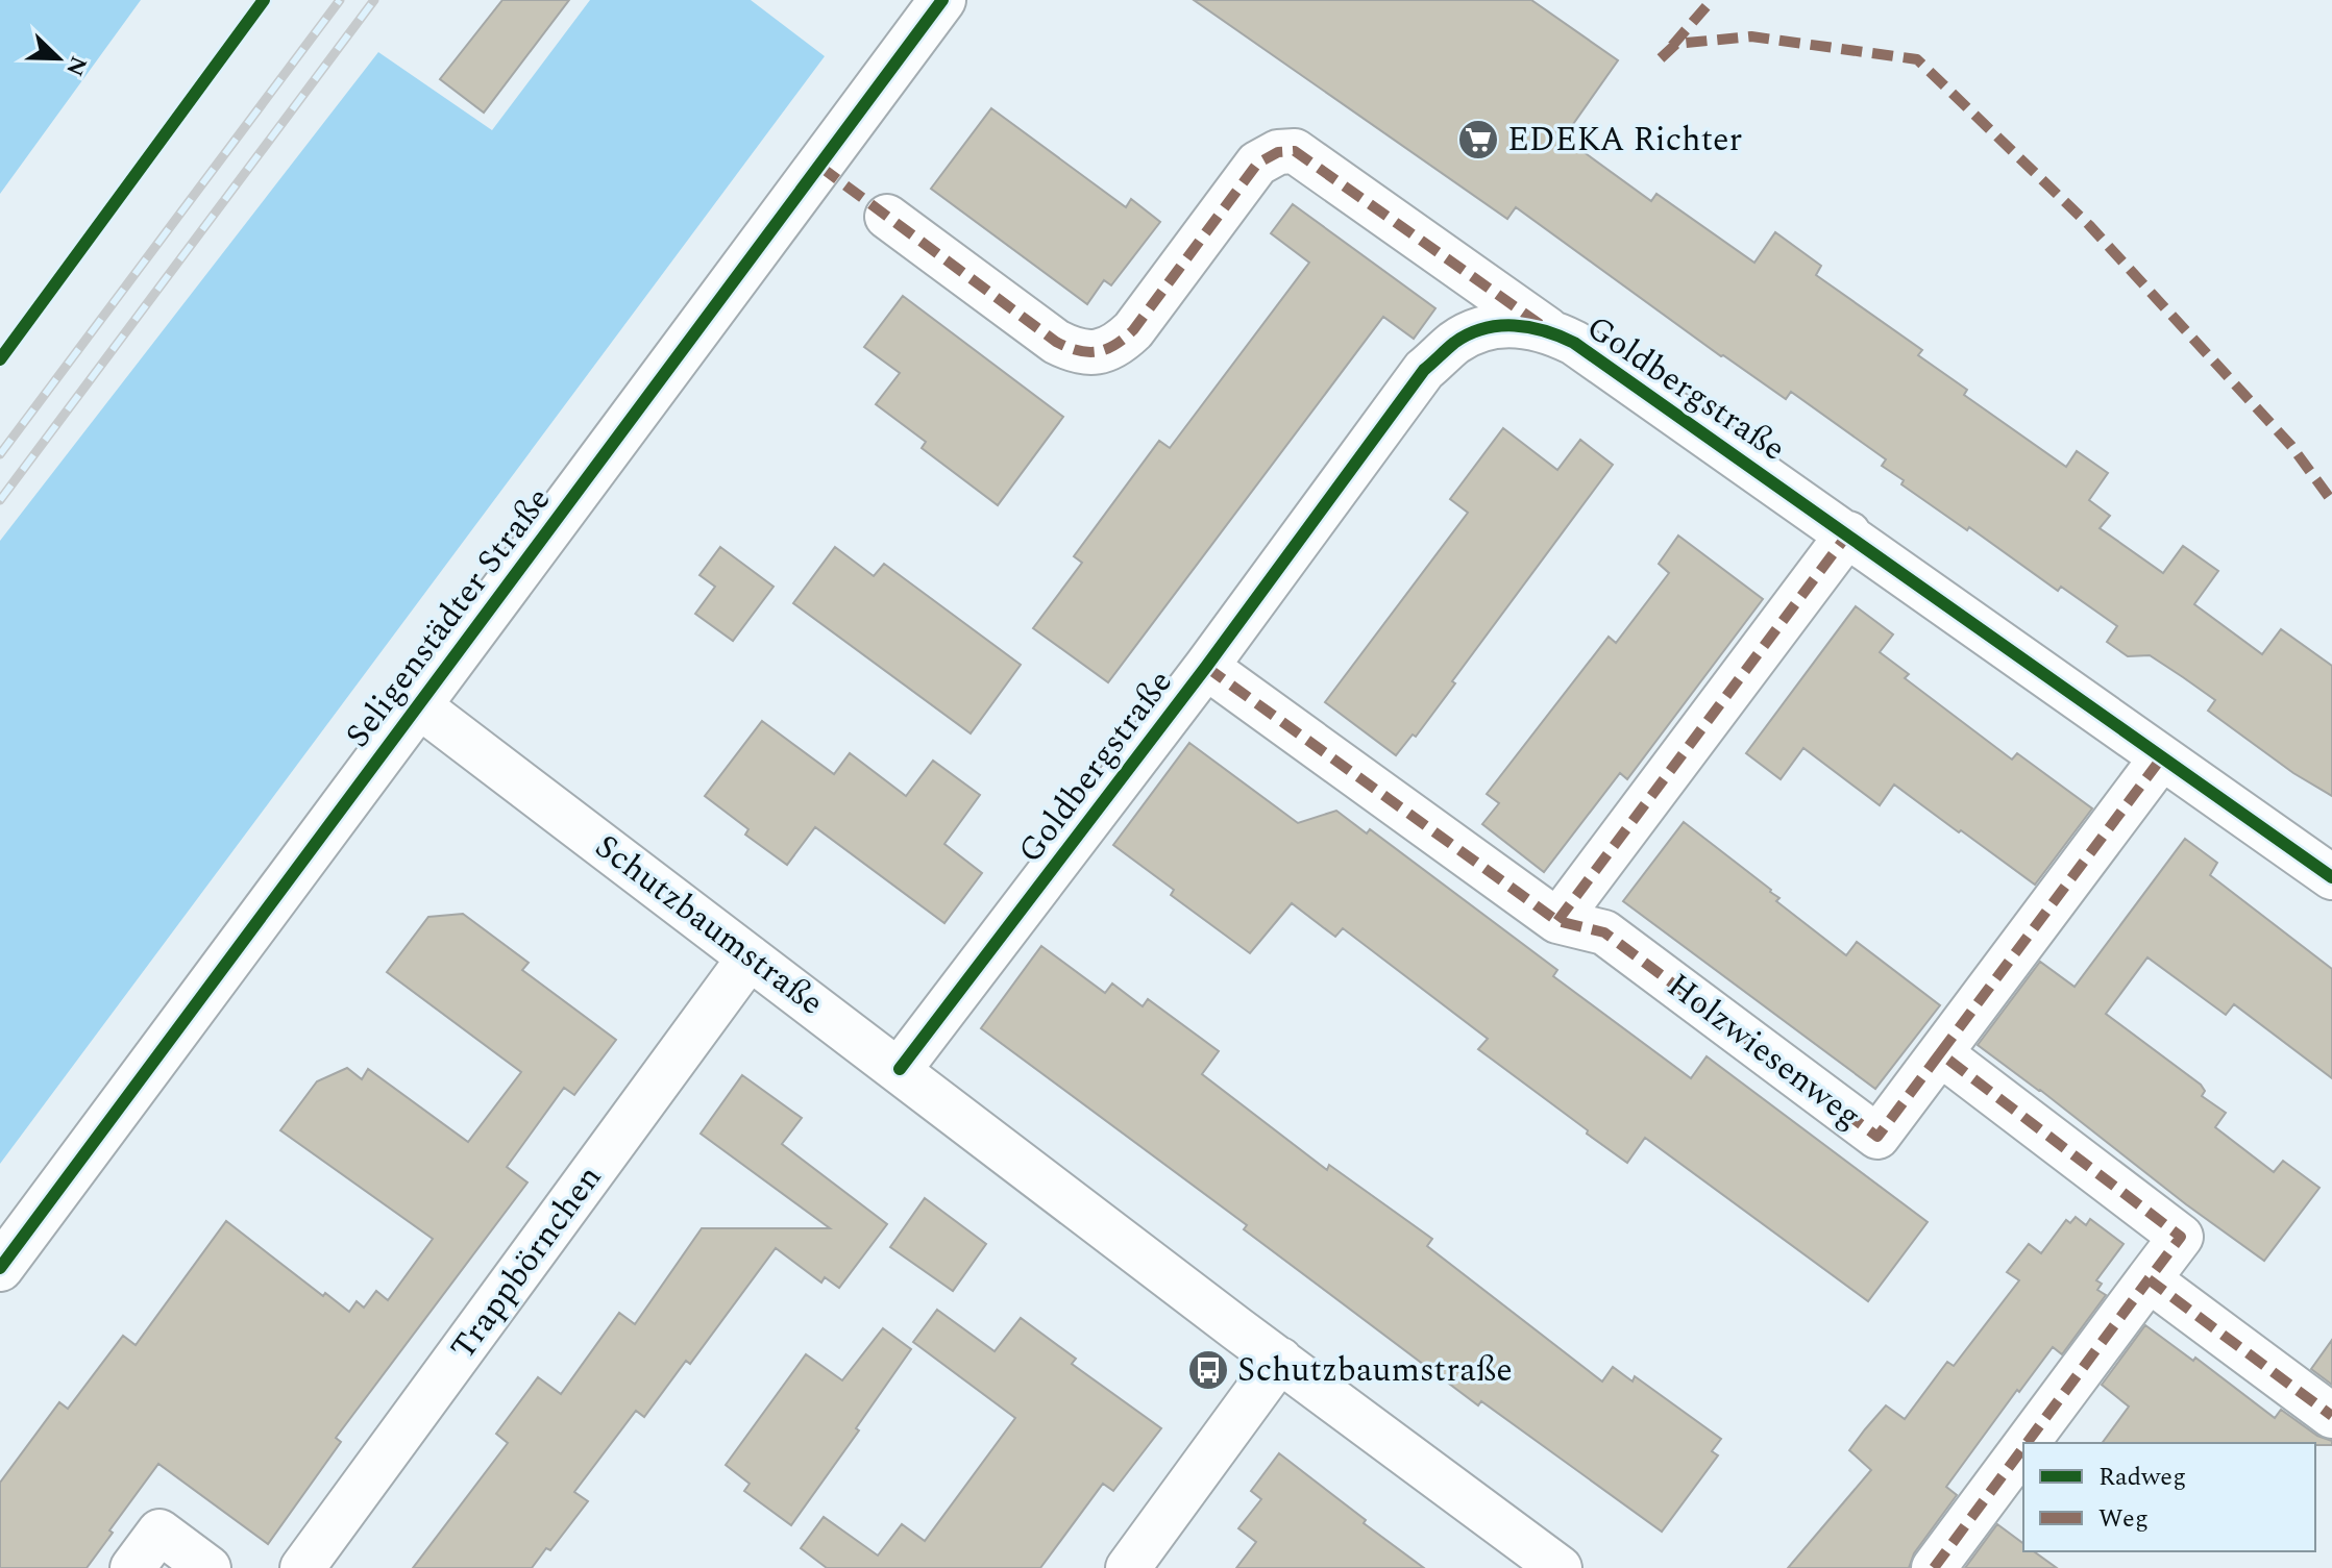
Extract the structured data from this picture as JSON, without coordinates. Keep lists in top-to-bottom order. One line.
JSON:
{"streets":{"street":["Goldbergstraße","Seligenstädter Straße","Schutzbaumstraße","Holzwiesenweg","Trappbörnchen"]},"crossings":[["Goldbergstraße","Schutzbaumstraße"],["Goldbergstraße","Holzwiesenweg"],["Seligenstädter Straße","Schutzbaumstraße"],["Schutzbaumstraße","Trappbörnchen"]],"places":{"supermarket":["EDEKA Richter"],"bus stop":["Schutzbaumstraße"]},"legend":["Radweg","Weg"],"north":"bottom right"}
